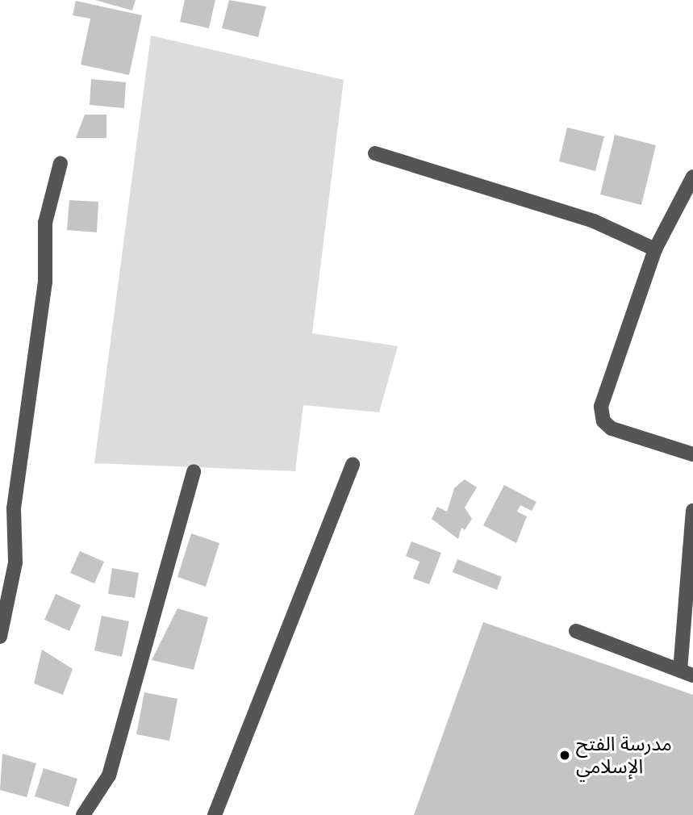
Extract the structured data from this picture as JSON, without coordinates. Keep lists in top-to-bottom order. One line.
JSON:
{"places":["مدرسة الفتح الإسلامي"]}
